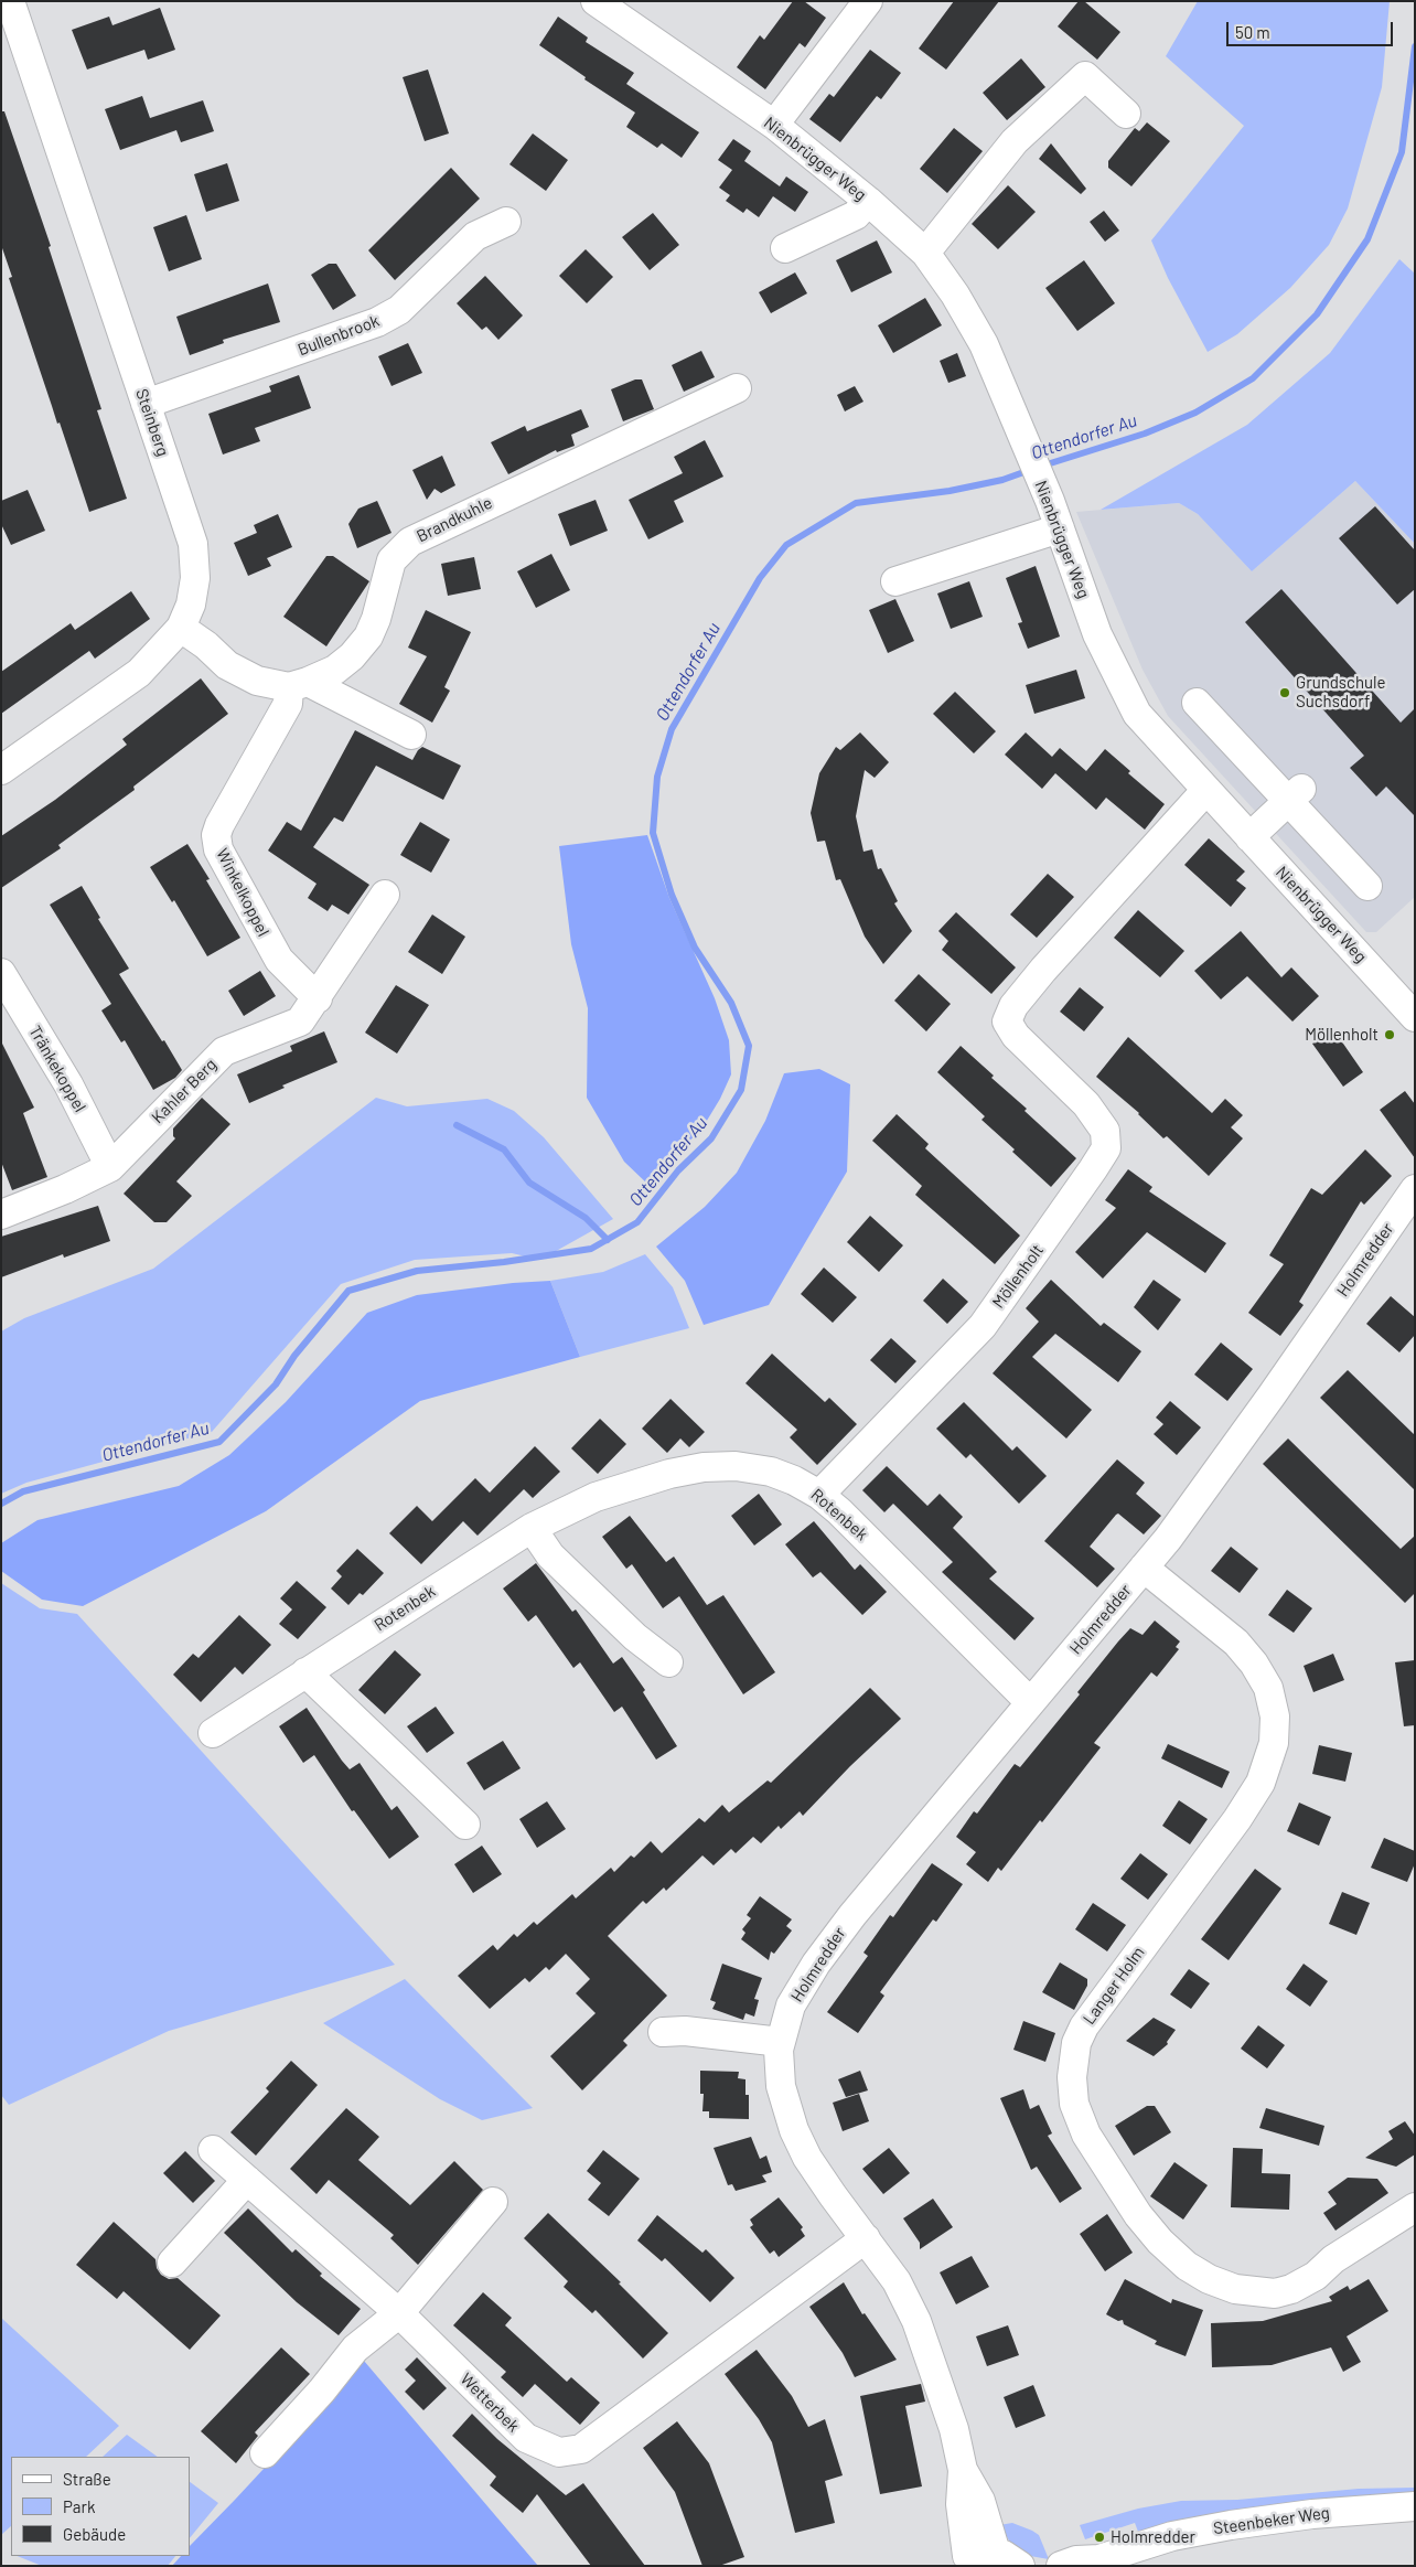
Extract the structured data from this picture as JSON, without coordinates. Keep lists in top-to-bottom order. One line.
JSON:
{"streets":{"street":["Nienbrügger Weg","Bullenbrook","Steinberg","Brandkuhle","Winkelkoppel","Tränkekoppel","Kahler Berg","Holmredder","Möllenholt","Rotenbek","Langer Holm","Wetterbek","Steenbeker Weg"]},"crossings":[["Nienbrügger Weg","Möllenholt"],["Bullenbrook","Steinberg"],["Brandkuhle","Winkelkoppel"],["Winkelkoppel","Kahler Berg"],["Tränkekoppel","Kahler Berg"],["Holmredder","Rotenbek"],["Holmredder","Langer Holm"],["Holmredder","Wetterbek"],["Möllenholt","Rotenbek"]],"water":["Ottendorfer Au"],"places":["Grundschule Suchsdorf","Möllenholt","Holmredder"],"legend":["Straße","Park","Gebäude"],"scale_bar":"50 m"}
